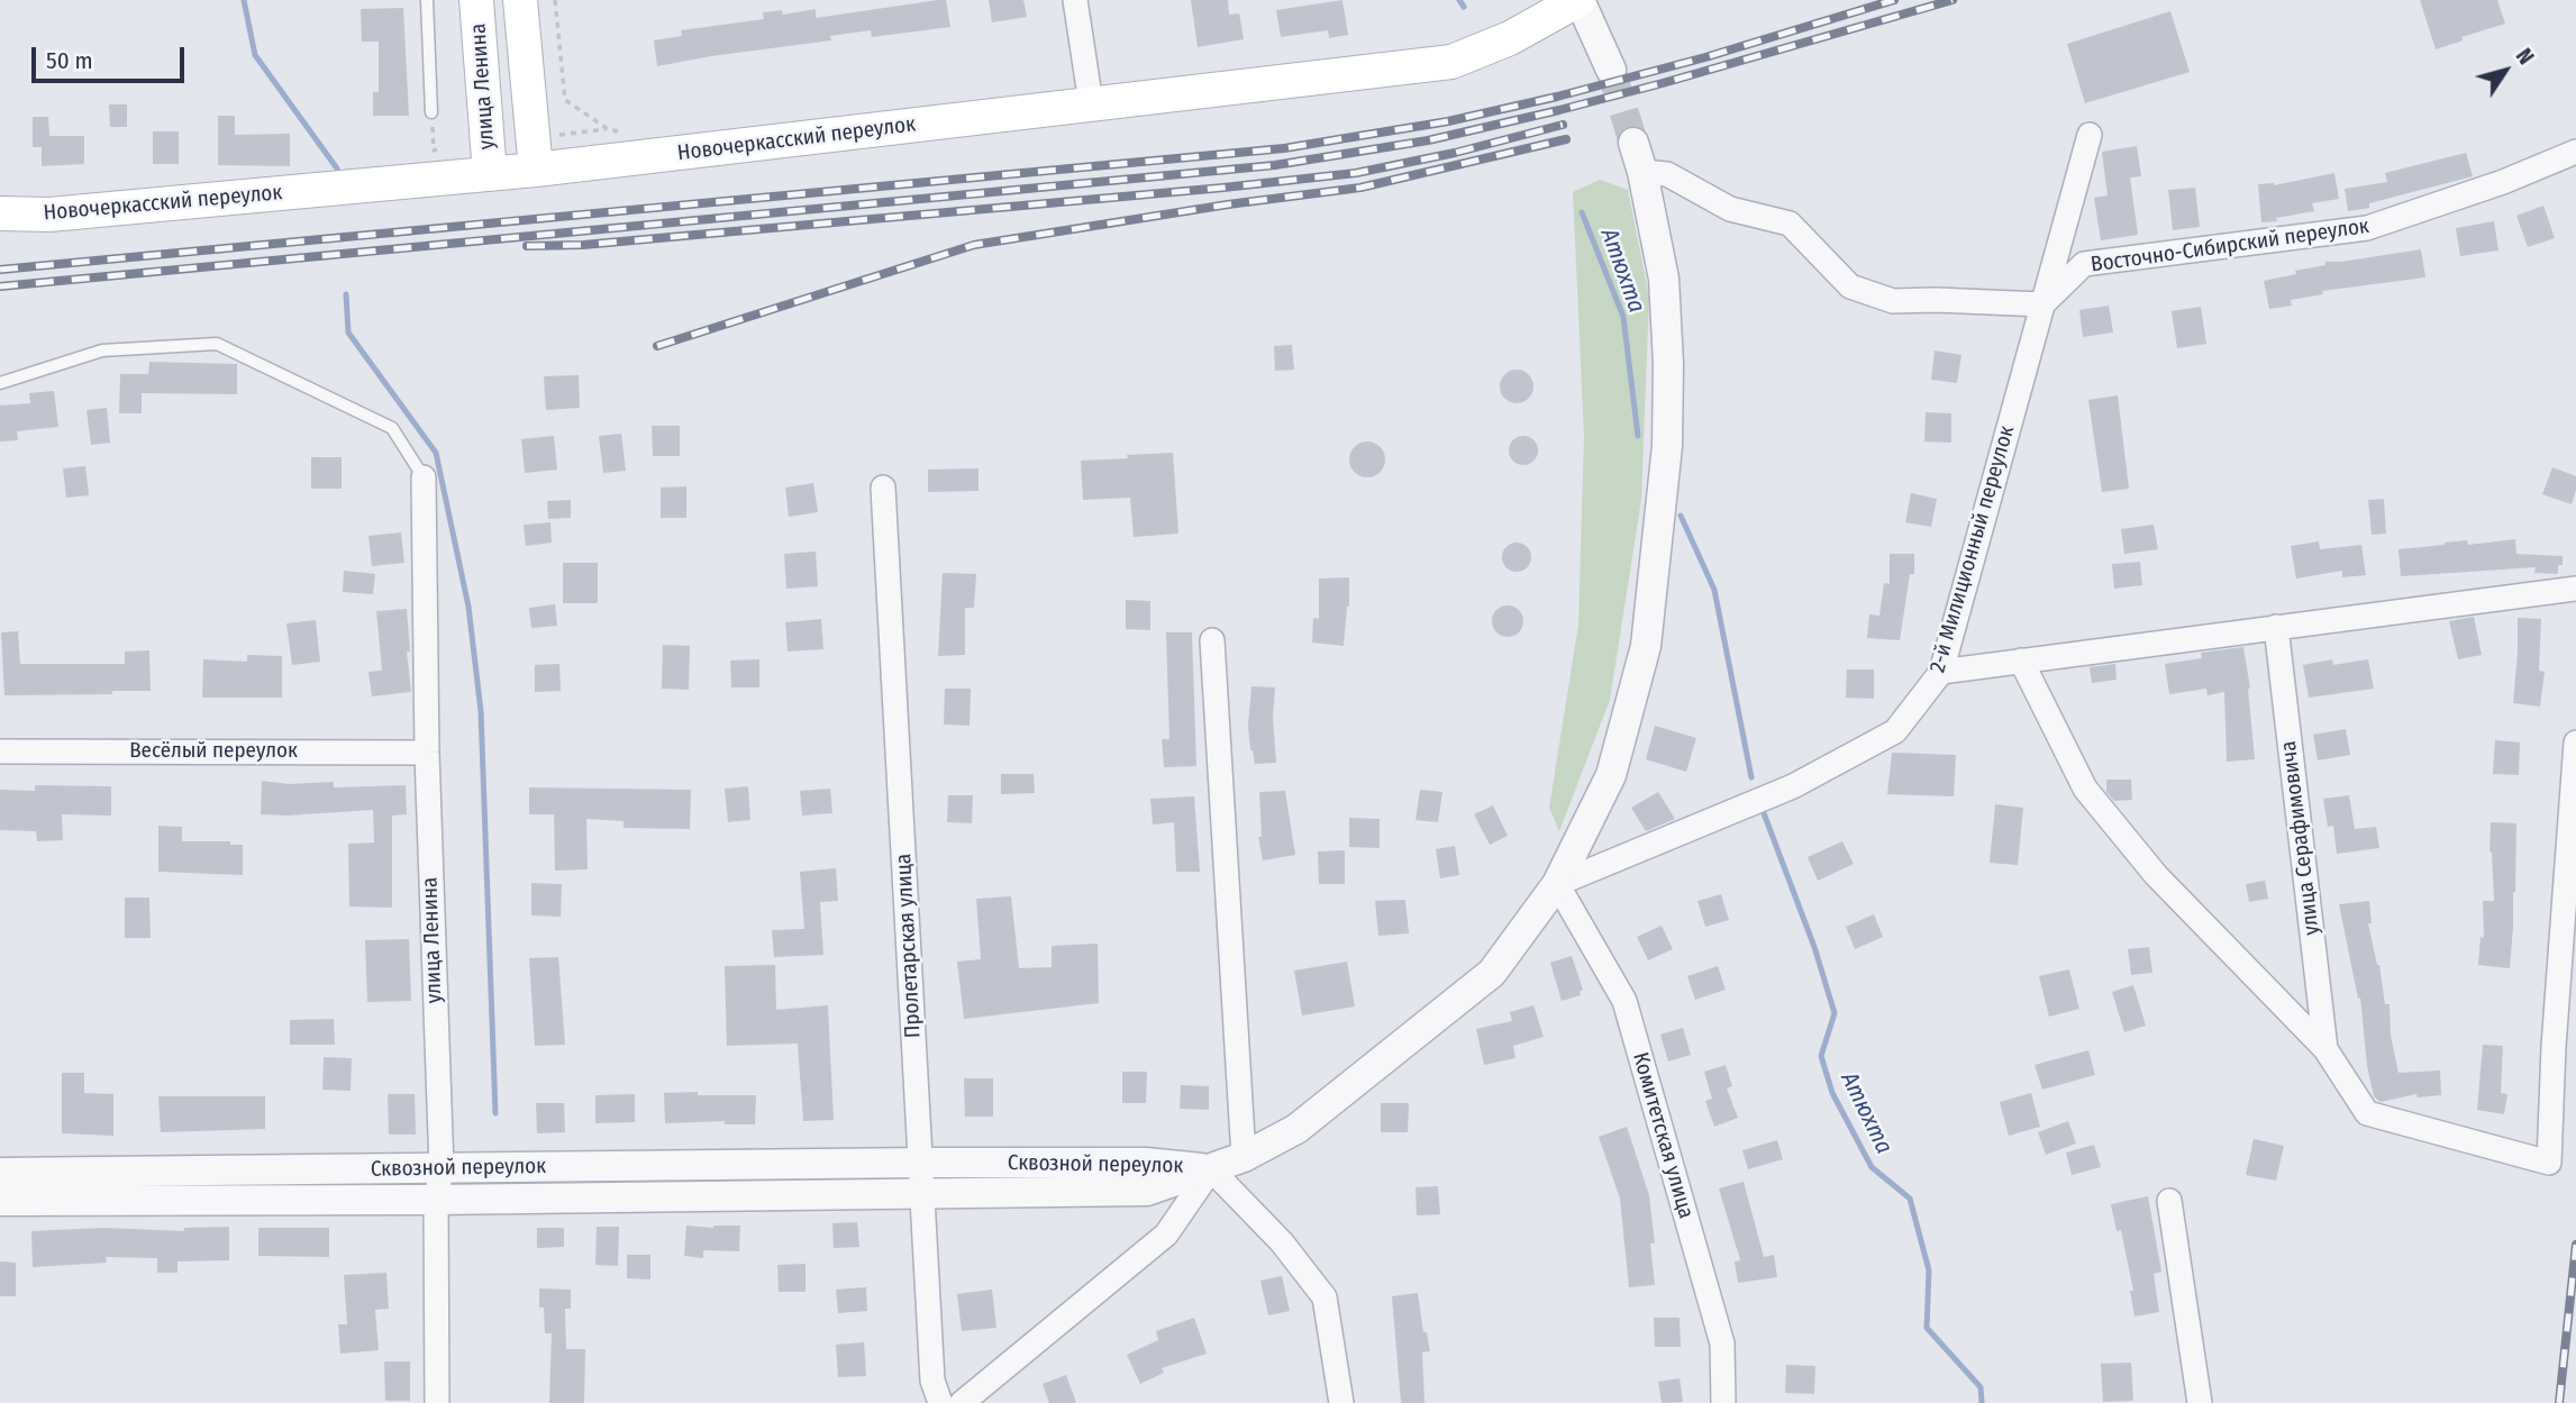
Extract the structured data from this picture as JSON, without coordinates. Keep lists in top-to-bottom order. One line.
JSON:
{"streets":{"main road":["улица Ленина","Новочеркасский переулок"],"street":["Восточно-Сибирский переулок","2-й Милиционный переулок","Весёлый переулок","улица Серафимовича","Пролетарская улица","Комитетская улица","Сквозной переулок"]},"crossings":[["улица Ленина","Новочеркасский переулок"],["улица Ленина","Весёлый переулок"],["улица Ленина","Сквозной переулок"],["Восточно-Сибирский переулок","2-й Милиционный переулок"],["2-й Милиционный переулок","Комитетская улица"],["Пролетарская улица","Сквозной переулок"]],"water":["Атюхта"],"scale_bar":"50 m","north":"top right"}
